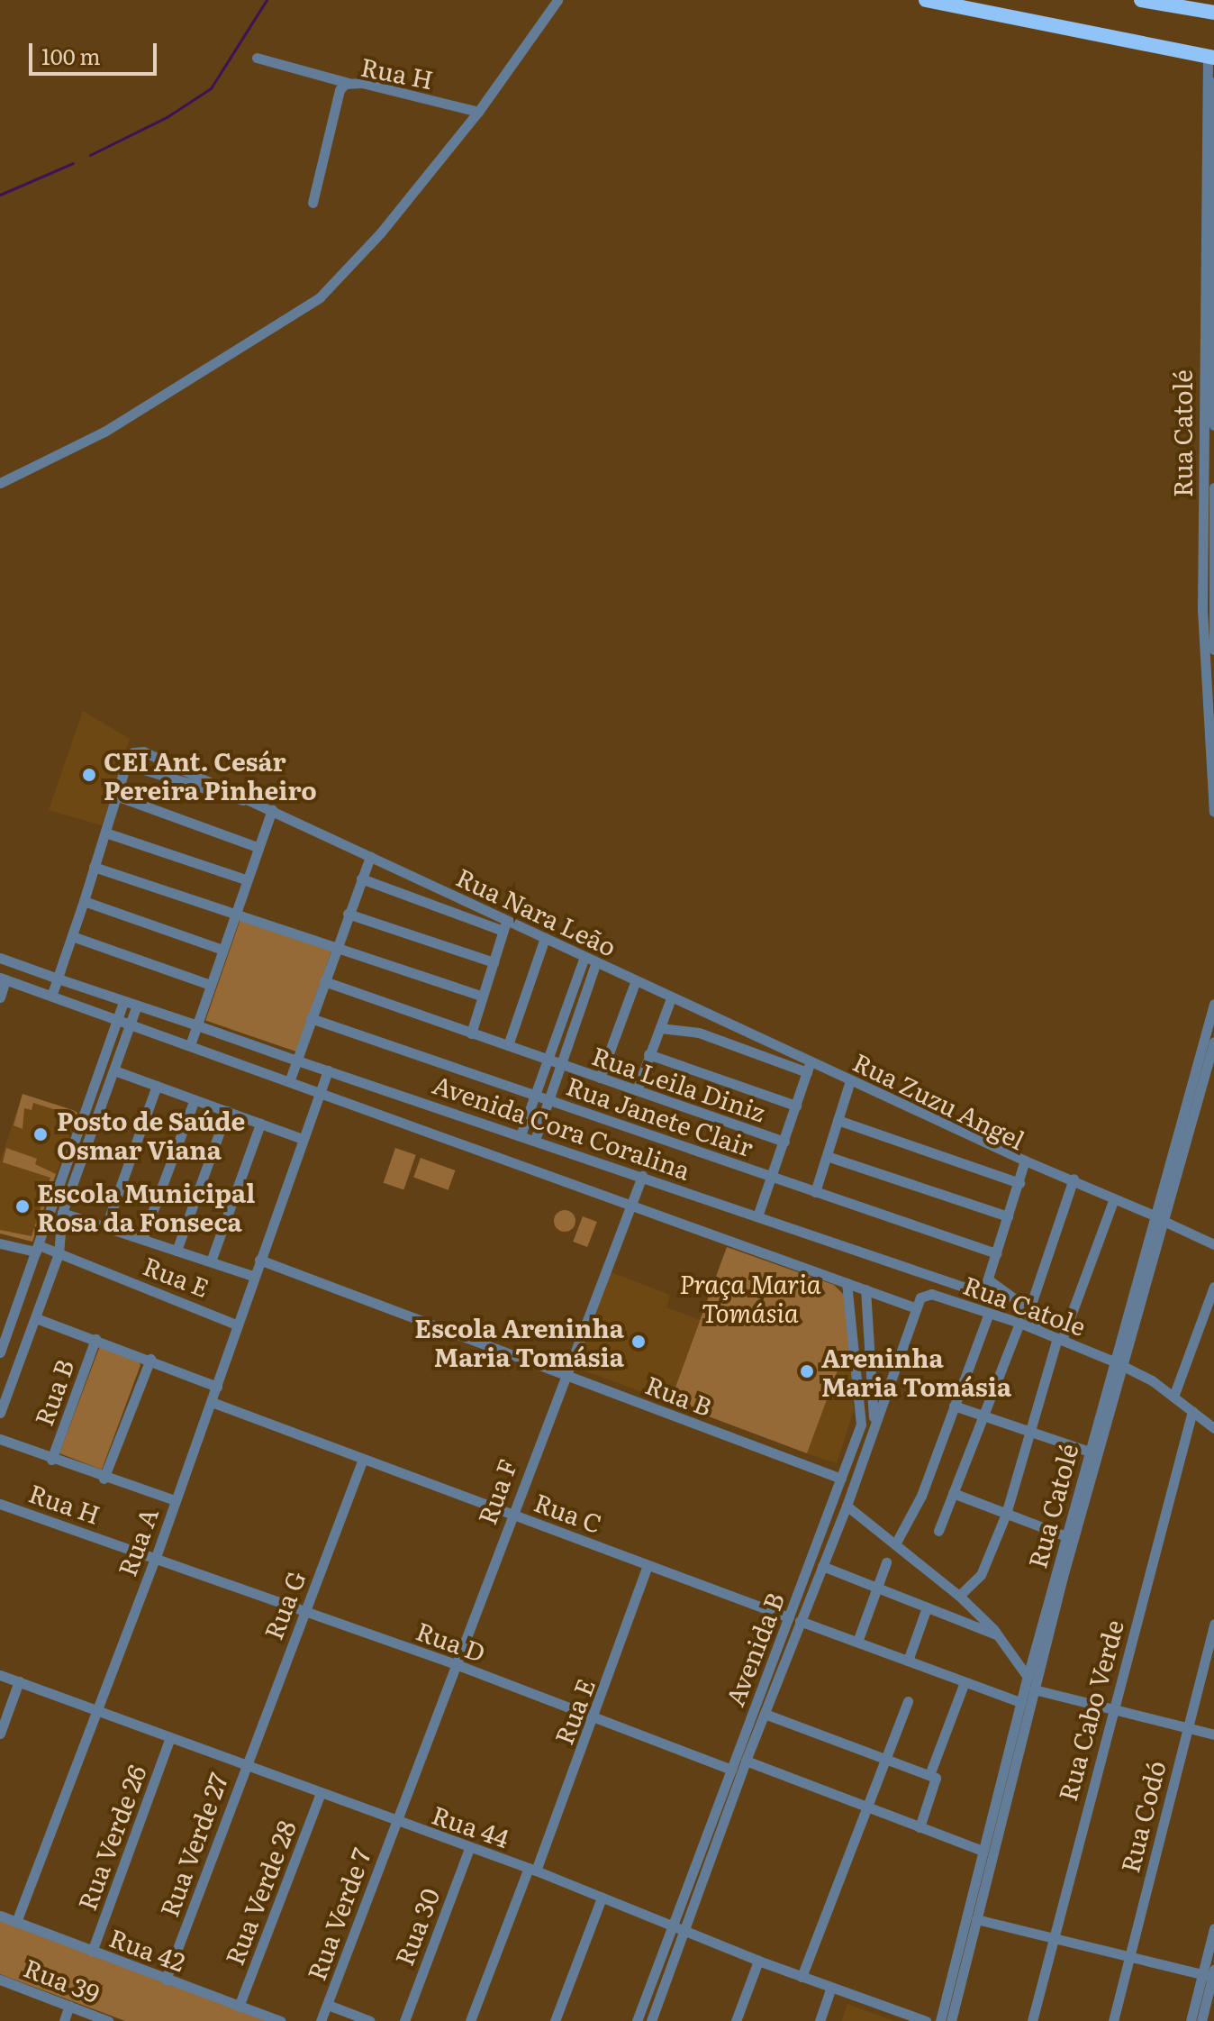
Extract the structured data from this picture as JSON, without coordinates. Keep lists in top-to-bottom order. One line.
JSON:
{"streets":{"street":["Rua H","Rua Catolé","Rua Nara Leão","Rua Leila Diniz","Rua Zuzu Angel","Rua Janete Clair","Avenida Cora Coralina","Rua E","Rua Catole","Rua B","Rua F","Rua C","Rua A","Rua G","Rua D","Avenida B","Rua Cabo Verde","Rua Codó","Rua 44","Rua Verde 26","Rua Verde 27","Rua Verde 28","Rua Verde 7","Rua 30","Rua 42","Rua 39"]},"crossings":[["Rua H","Rua A"],["Rua H","Rua D"],["Rua Catolé","Rua Catole"],["Rua Catolé","Rua C"],["Rua Nara Leão","Rua Zuzu Angel"],["Rua Zuzu Angel","Rua Janete Clair"],["Rua Zuzu Angel","Avenida Cora Coralina"],["Avenida Cora Coralina","Rua Catole"],["Avenida Cora Coralina","Rua F"],["Avenida Cora Coralina","Rua A"],["Avenida Cora Coralina","Avenida B"],["Rua E","Rua C"],["Rua E","Rua A"],["Rua E","Rua D"],["Rua E","Rua 44"],["Rua Catole","Avenida B"],["Rua Catole","Rua Cabo Verde"],["Rua B","Rua F"],["Rua B","Rua A"],["Rua B","Avenida B"],["Rua F","Rua C"],["Rua F","Rua D"],["Rua F","Rua 44"],["Rua F","Rua Verde 7"],["Rua C","Rua A"],["Rua C","Rua G"],["Rua C","Avenida B"],["Rua A","Rua D"],["Rua A","Rua 44"],["Rua A","Rua 42"],["Rua G","Rua D"],["Rua G","Rua 44"],["Rua G","Rua Verde 27"],["Rua D","Avenida B"],["Avenida B","Rua 44"],["Rua 44","Rua Verde 26"],["Rua 44","Rua Verde 27"],["Rua 44","Rua Verde 28"],["Rua 44","Rua Verde 7"],["Rua 44","Rua 30"],["Rua Verde 26","Rua 42"],["Rua Verde 27","Rua 42"],["Rua Verde 28","Rua 42"]],"parks":["Praça Maria Tomásia"],"places":["CEI Ant. Cesár Pereira Pinheiro","Posto de Saúde Osmar Viana","Escola Municipal Rosa da Fonseca","Escola Areninha Maria Tomásia","Areninha Maria Tomásia"],"scale_bar":"100 m"}
